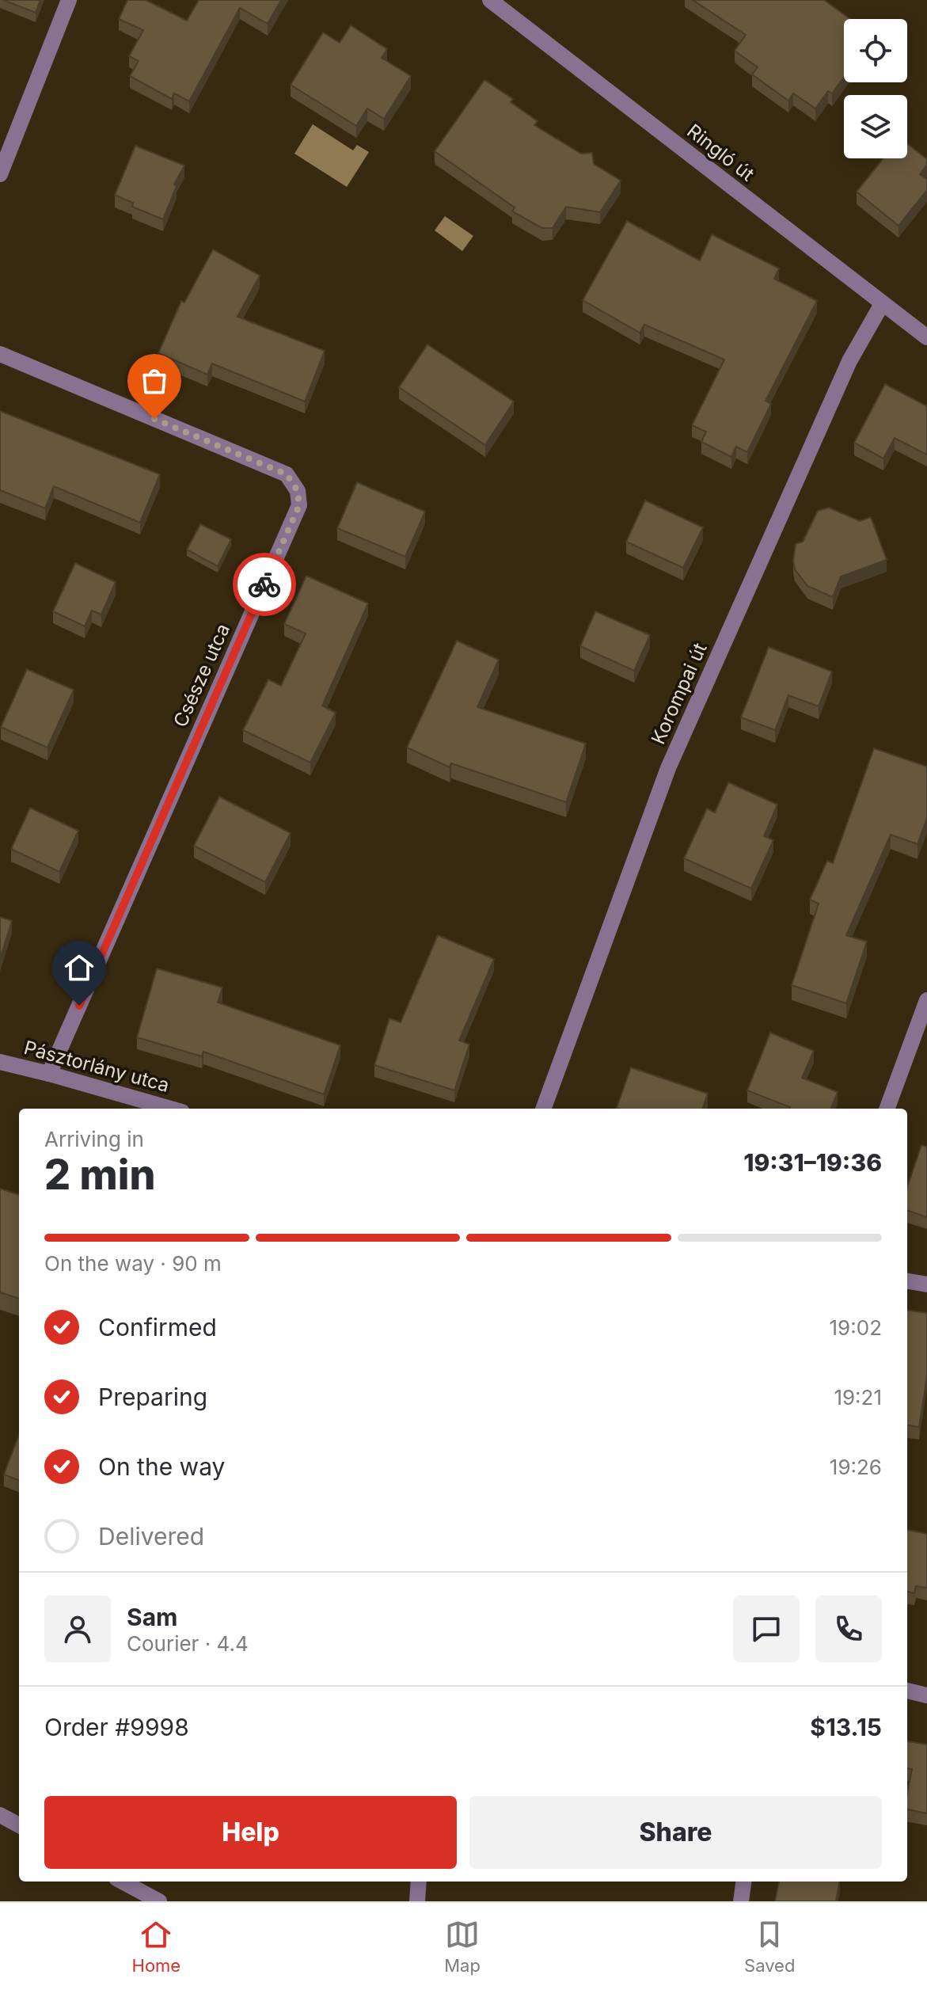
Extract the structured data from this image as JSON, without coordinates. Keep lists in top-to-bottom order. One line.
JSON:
{"streets":{"street":["Ringló út","Csésze utca","Korompai út","Pásztorlány utca"]},"crossings":[["Ringló út","Korompai út"],["Csésze utca","Pásztorlány utca"]],"page":{"heading":["2 min","Arriving in","19:31–19:36"],"panel":["Sam","Courier · 4.4","Order #9998","$13.15"],"bar":"On the way · 90 m","list":[["Confirmed","19:02"],["Preparing","19:21"],["On the way","19:26"],"Delivered"],"buttons":["Help","Share"],"tabs":["Home","Map","Saved"]}}
